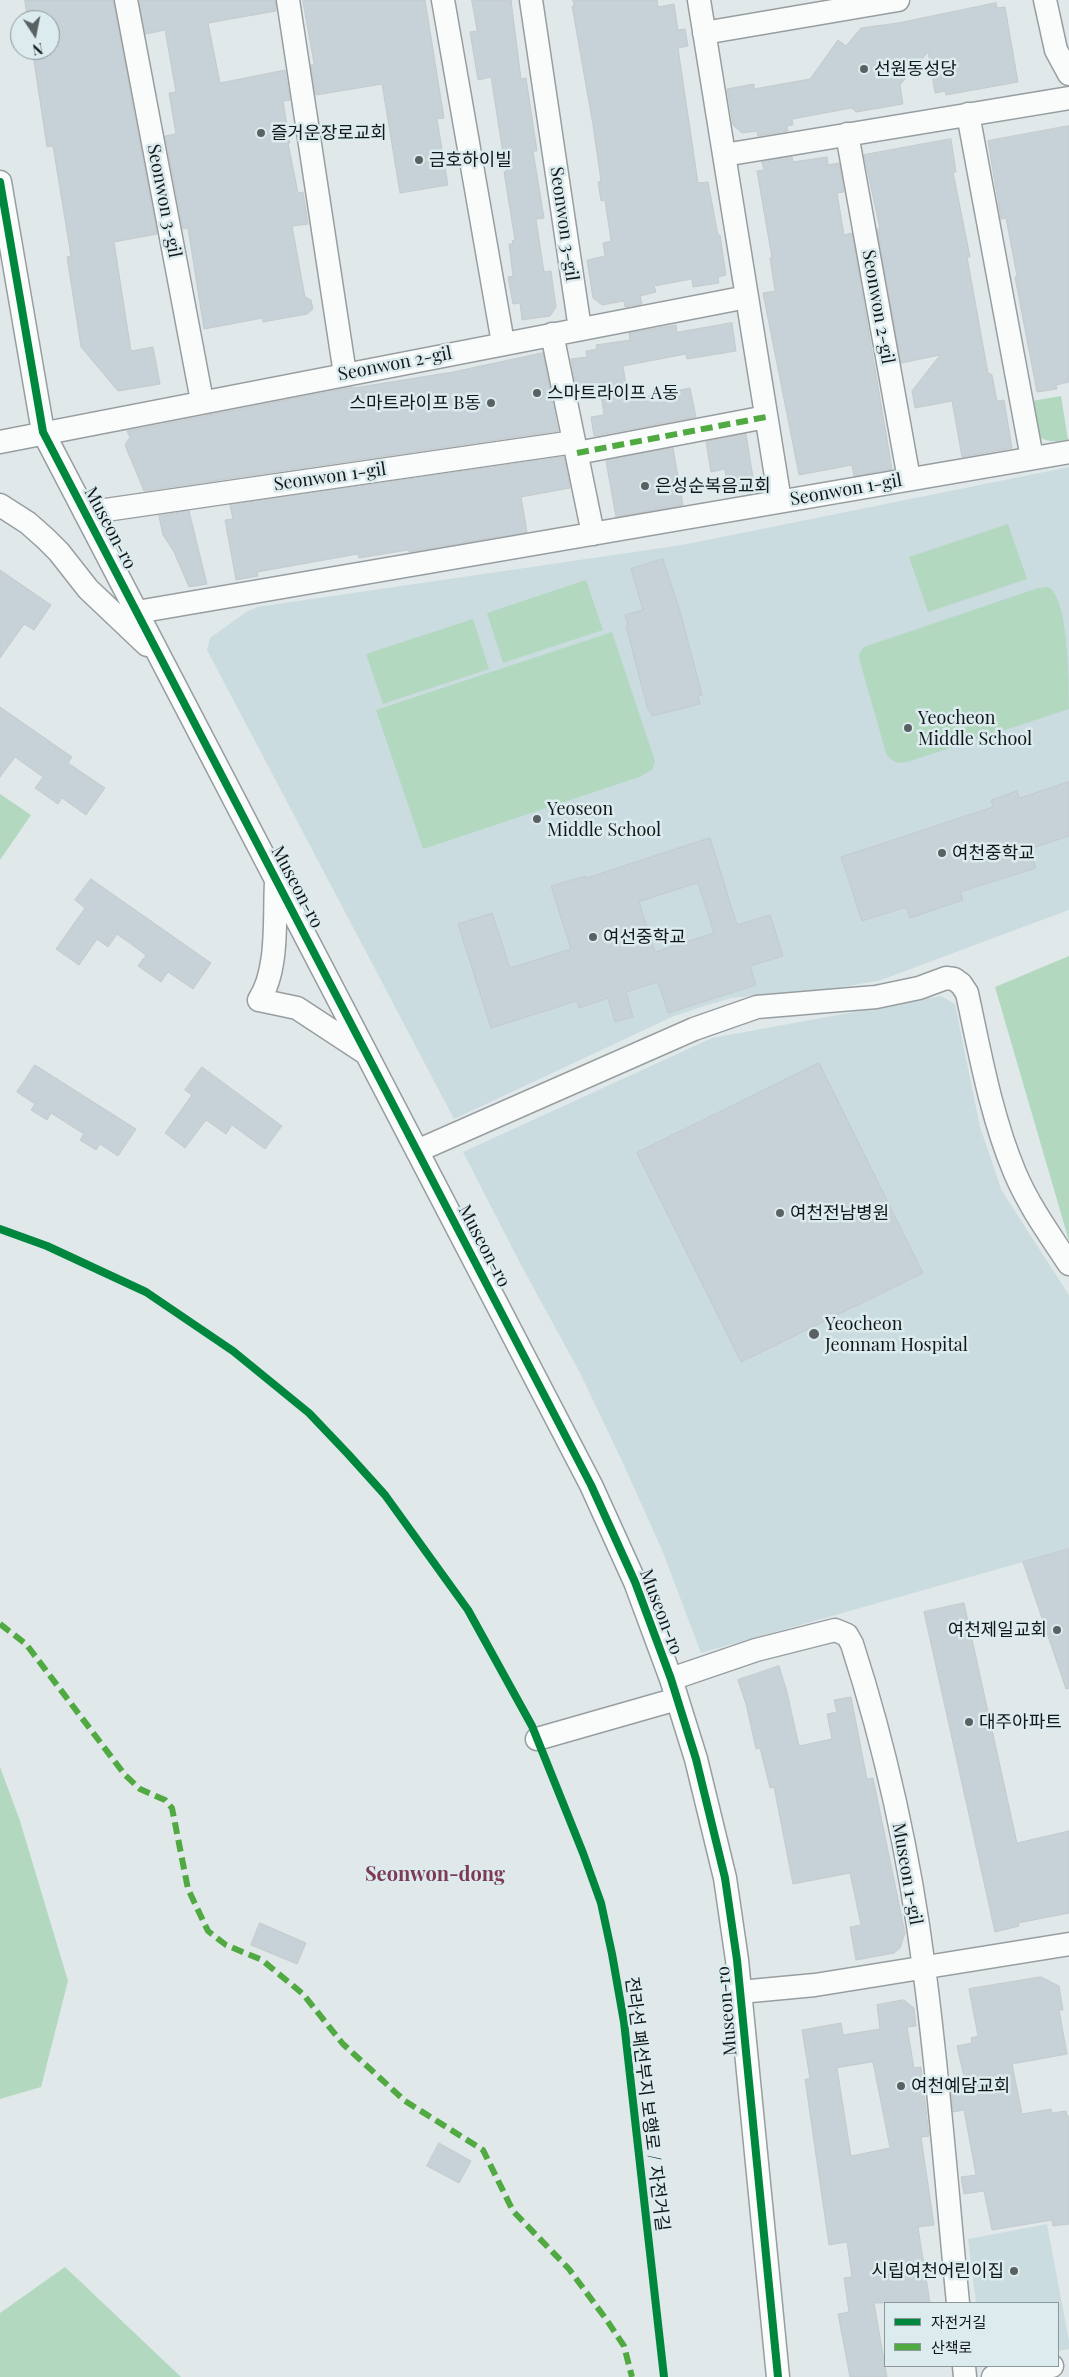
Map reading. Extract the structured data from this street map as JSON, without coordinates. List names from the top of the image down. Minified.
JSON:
{"streets":{"street":["Seonwon 3-gil","Seonwon 2-gil","Seonwon 1-gil","Museon-ro","Museon 1-gil"],"cycle path":["전라선 폐선부지 보행로 / 자전거길"]},"crossings":[["Seonwon 3-gil","Seonwon 2-gil"],["Seonwon 2-gil","Seonwon 1-gil"],["Seonwon 2-gil","Museon-ro"],["Seonwon 1-gil","Museon-ro"],["Museon-ro","Museon 1-gil"]],"districts":["Seonwon-dong"],"places":["선원동성당","즐거운장로교회","금호하이빌","스마트라이프 A동","스마트라이프 B동","은성순복음교회","Yeocheon Middle School","Yeoseon Middle School","여천중학교","여선중학교","여천전남병원","Yeocheon Jeonnam Hospital","여천제일교회","대주아파트","여천예담교회","시립여천어린이집"],"legend":["자전거길","산책로"],"north":"bottom"}
